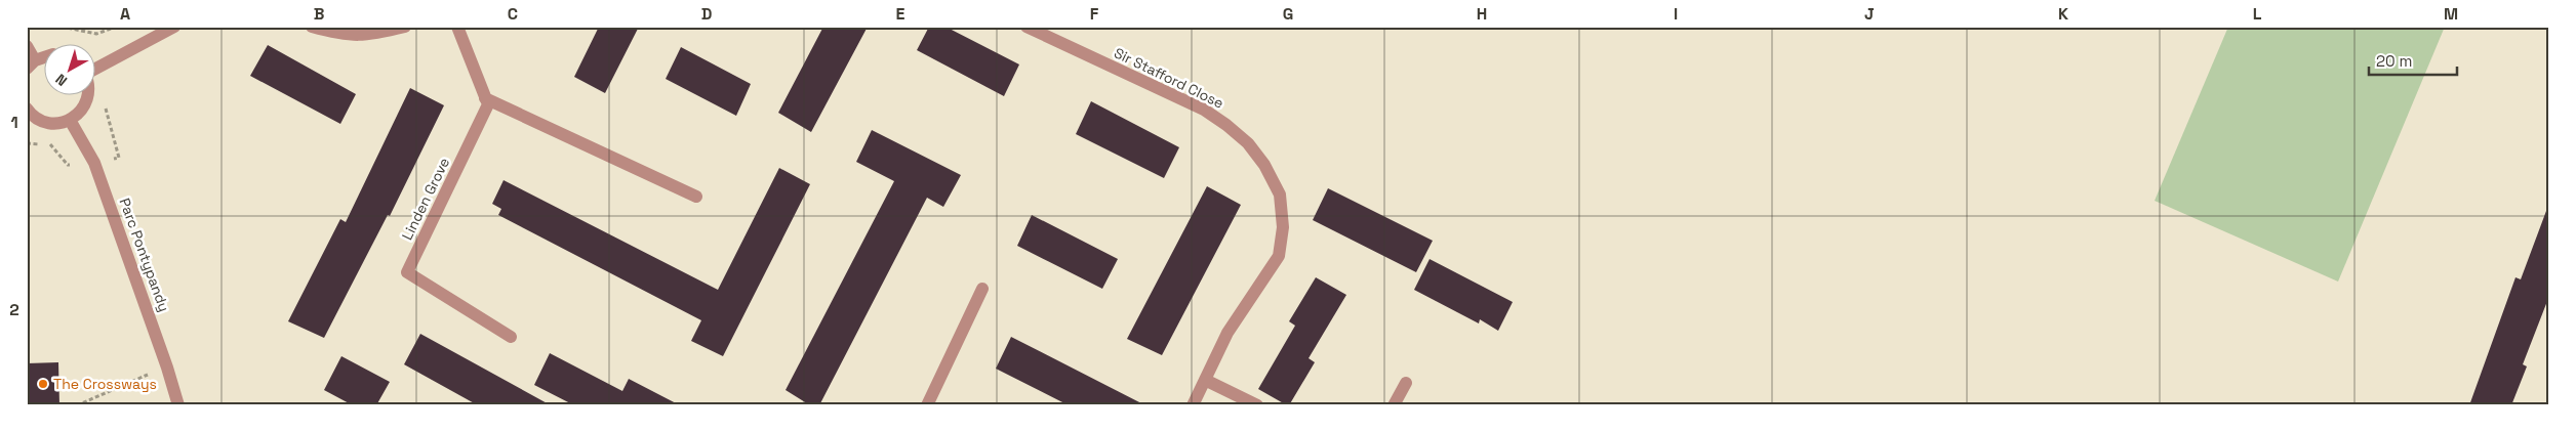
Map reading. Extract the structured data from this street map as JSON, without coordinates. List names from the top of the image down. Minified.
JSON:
{"streets":{"street":["Sir Stafford Close","Linden Grove","Parc Pontypandy"]},"places":["The Crossways"],"scale_bar":"20 m","north":"bottom left","grid":{"columns":["A","B","C","D","E","F","G","H","I","J","K","L","M"],"rows":["1","2"]}}
